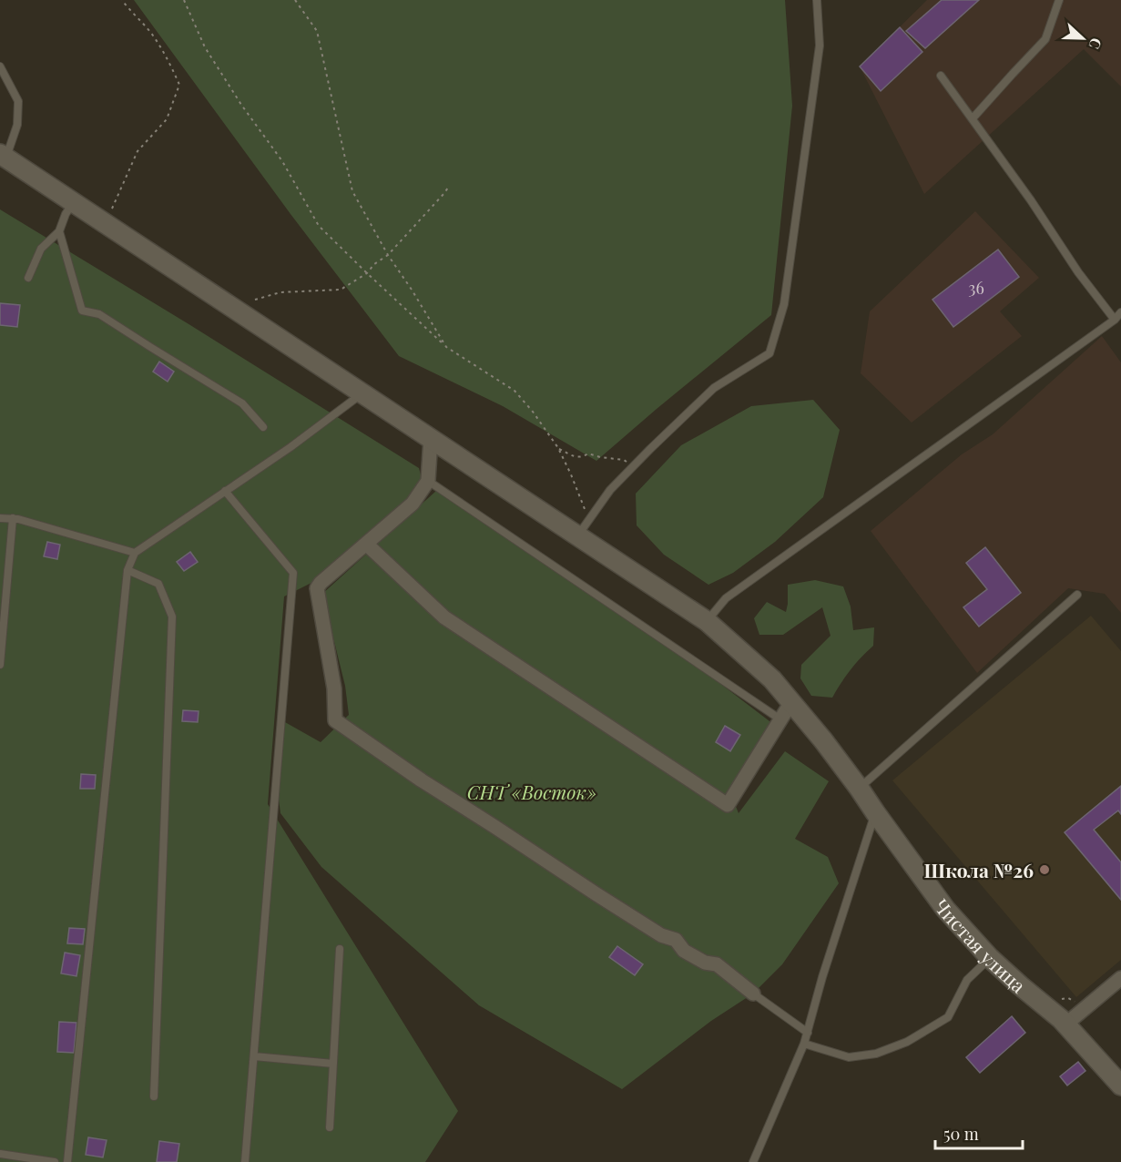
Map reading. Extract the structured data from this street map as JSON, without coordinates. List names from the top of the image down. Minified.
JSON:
{"streets":{"main road":["Чистая улица"]},"parks":["СНТ «Восток»"],"places":["Школа №26"],"house_numbers":["36"],"scale_bar":"50 m","north":"right"}
